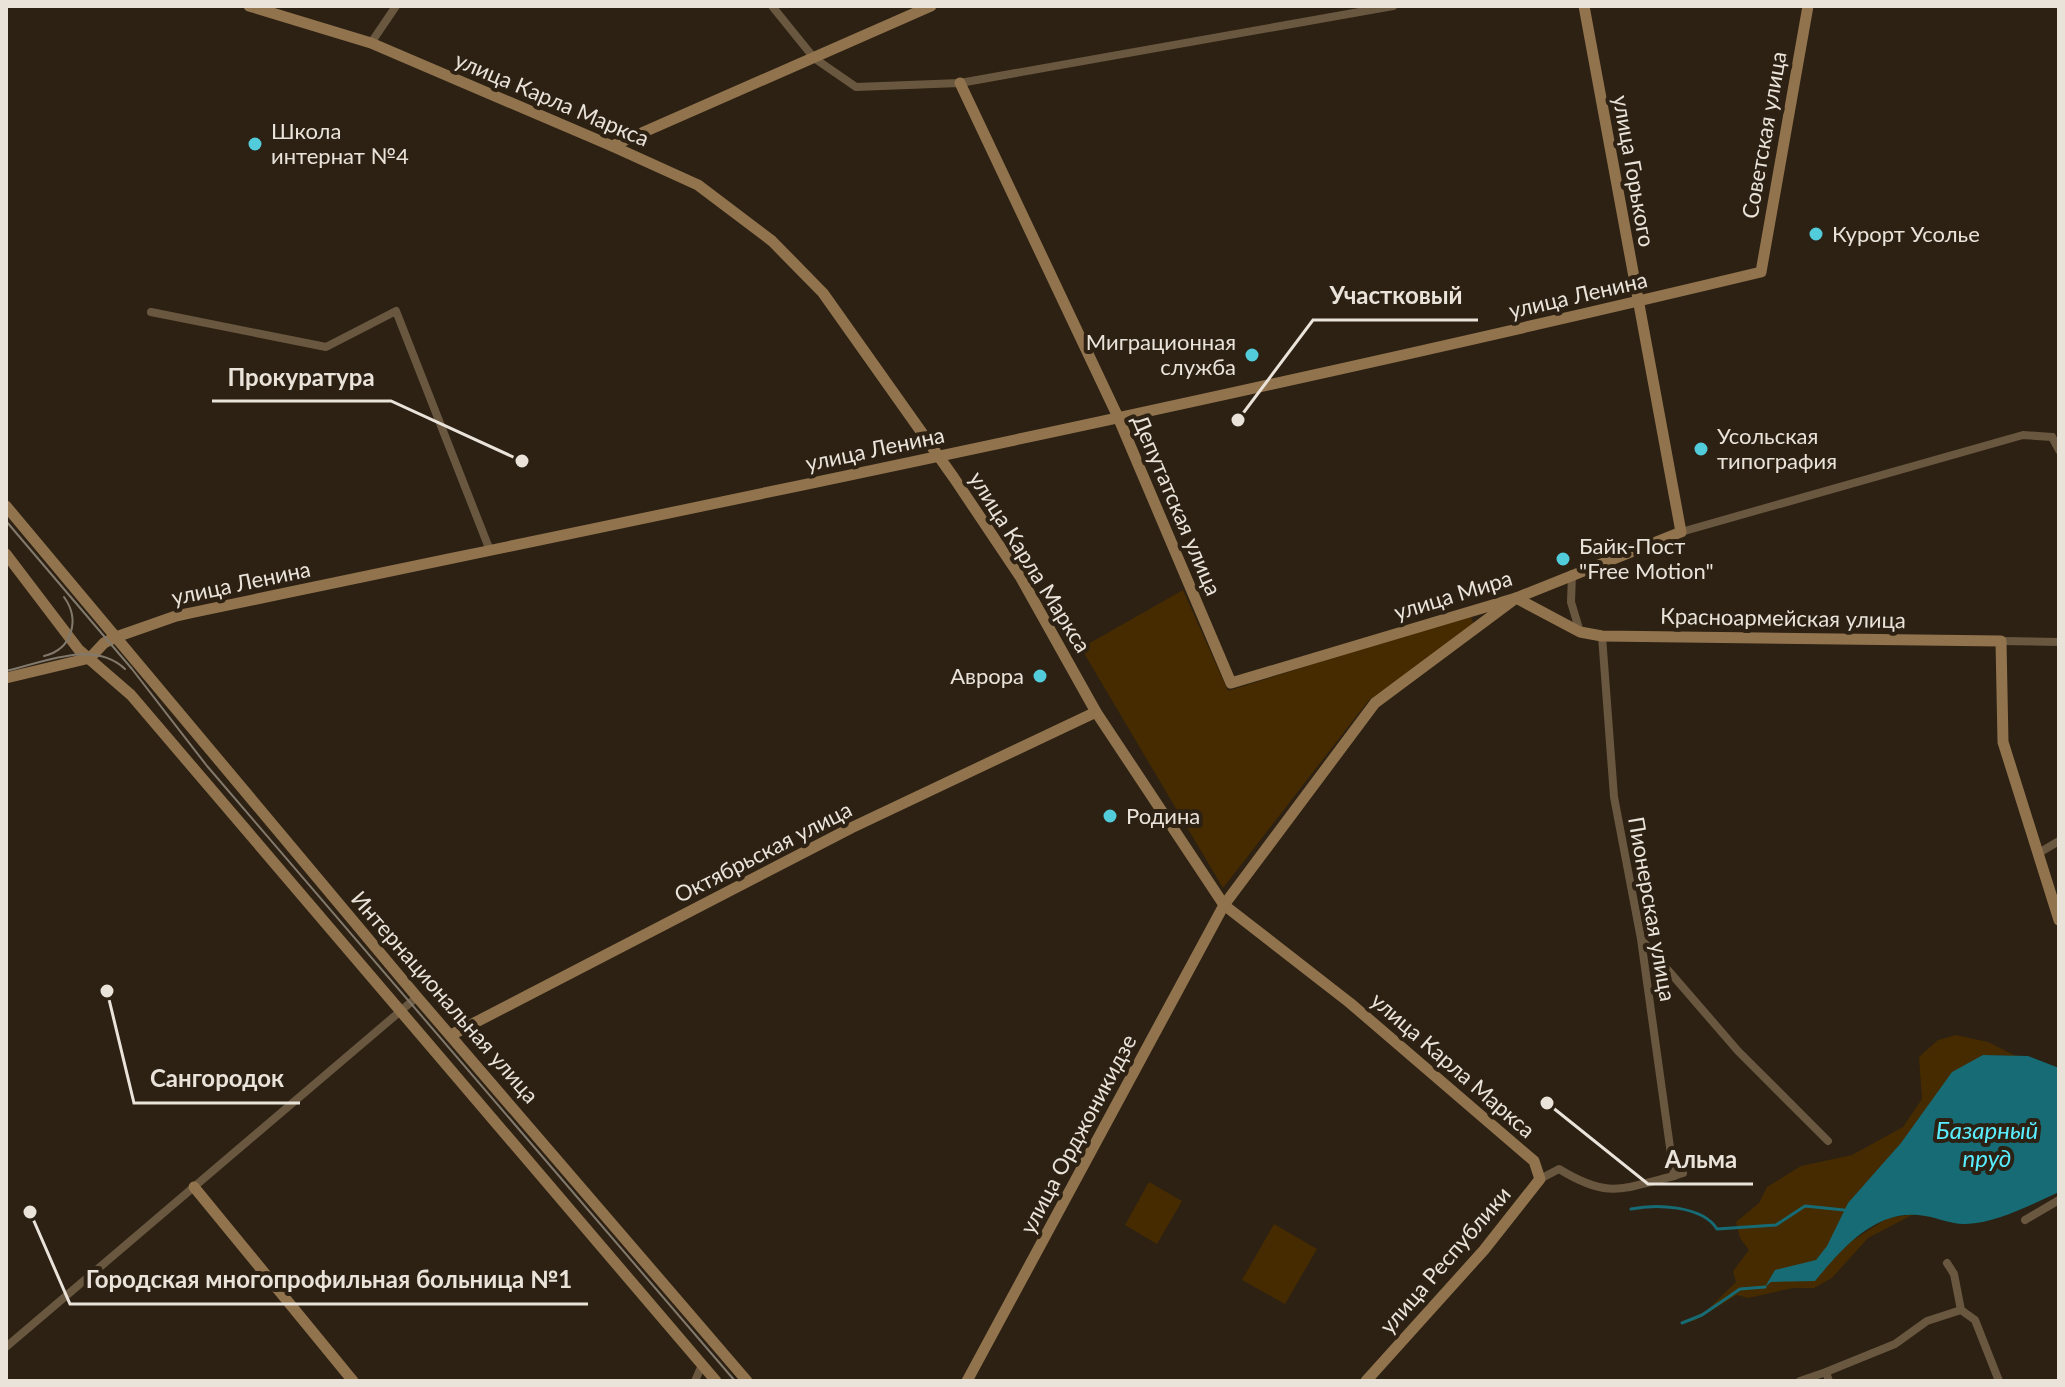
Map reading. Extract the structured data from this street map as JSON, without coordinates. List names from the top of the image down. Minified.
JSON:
{"streets":{"street":["улица Карла Маркса","Советская улица","улица Горького","улица Ленина","Депутатская улица","улица Мира","Красноармейская улица","Октябрьская улица","Пионерская улица","Интернациональная улица","улица Орджоникидзе","улица Республики"]},"crossings":[["улица Карла Маркса","улица Ленина"],["улица Карла Маркса","Октябрьская улица"],["улица Карла Маркса","улица Орджоникидзе"],["улица Карла Маркса","улица Республики"],["Советская улица","улица Ленина"],["улица Горького","улица Ленина"],["улица Горького","улица Мира"],["улица Ленина","Депутатская улица"],["улица Ленина","Интернациональная улица"],["Депутатская улица","улица Мира"],["улица Мира","Красноармейская улица"],["улица Мира","улица Орджоникидзе"],["Красноармейская улица","Пионерская улица"],["Красноармейская улица","улица Орджоникидзе"],["Октябрьская улица","Интернациональная улица"],["Пионерская улица","улица Республики"]],"water":["Базарный пруд"],"places":["Школа интернат №4","Курорт Усолье","Миграционная служба","Участковый","Усольская типография","Прокуратура","Байк-Пост \"Free Motion\"","Аврора","Родина","Сангородок","Альма","Городская многопрофильная больница №1"]}
